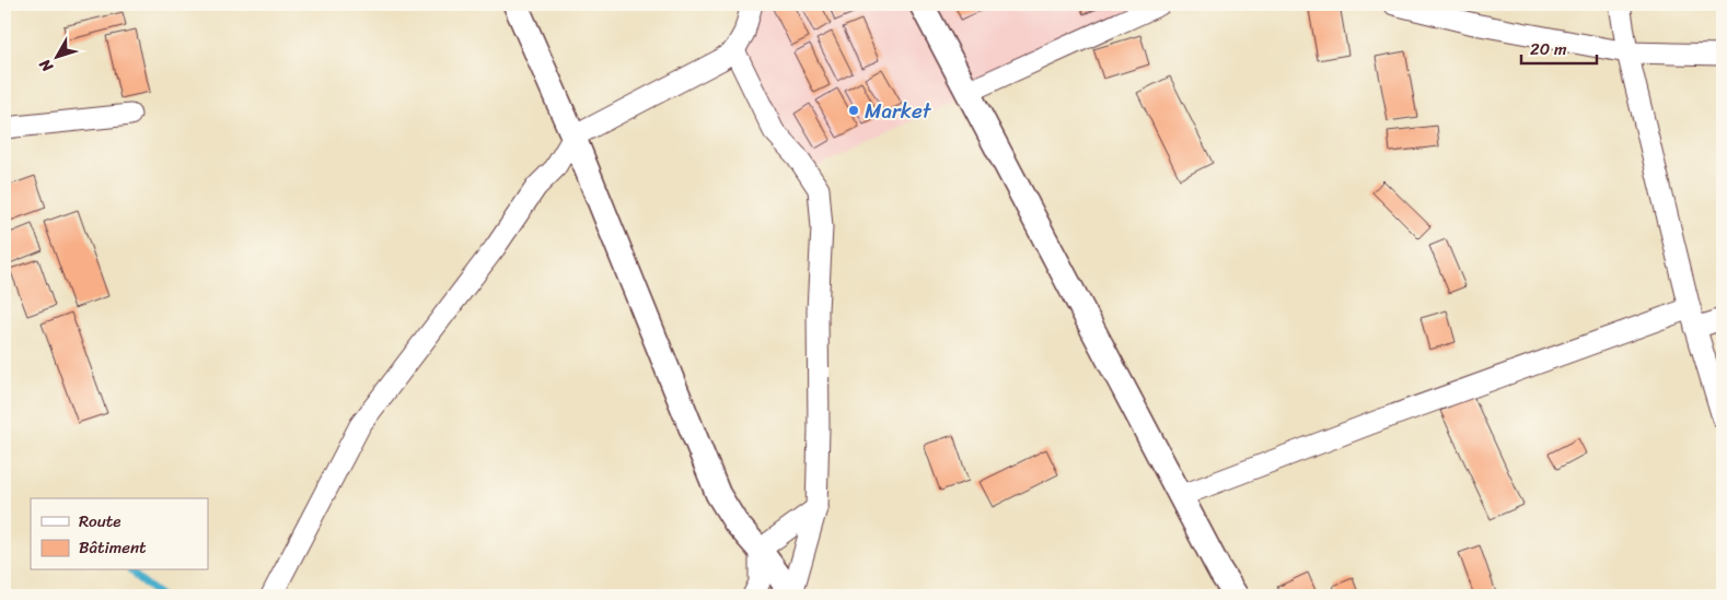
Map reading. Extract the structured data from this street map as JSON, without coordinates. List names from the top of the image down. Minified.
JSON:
{"places":["Market"],"legend":["Route","Bâtiment"],"scale_bar":"20 m","north":"bottom left"}
